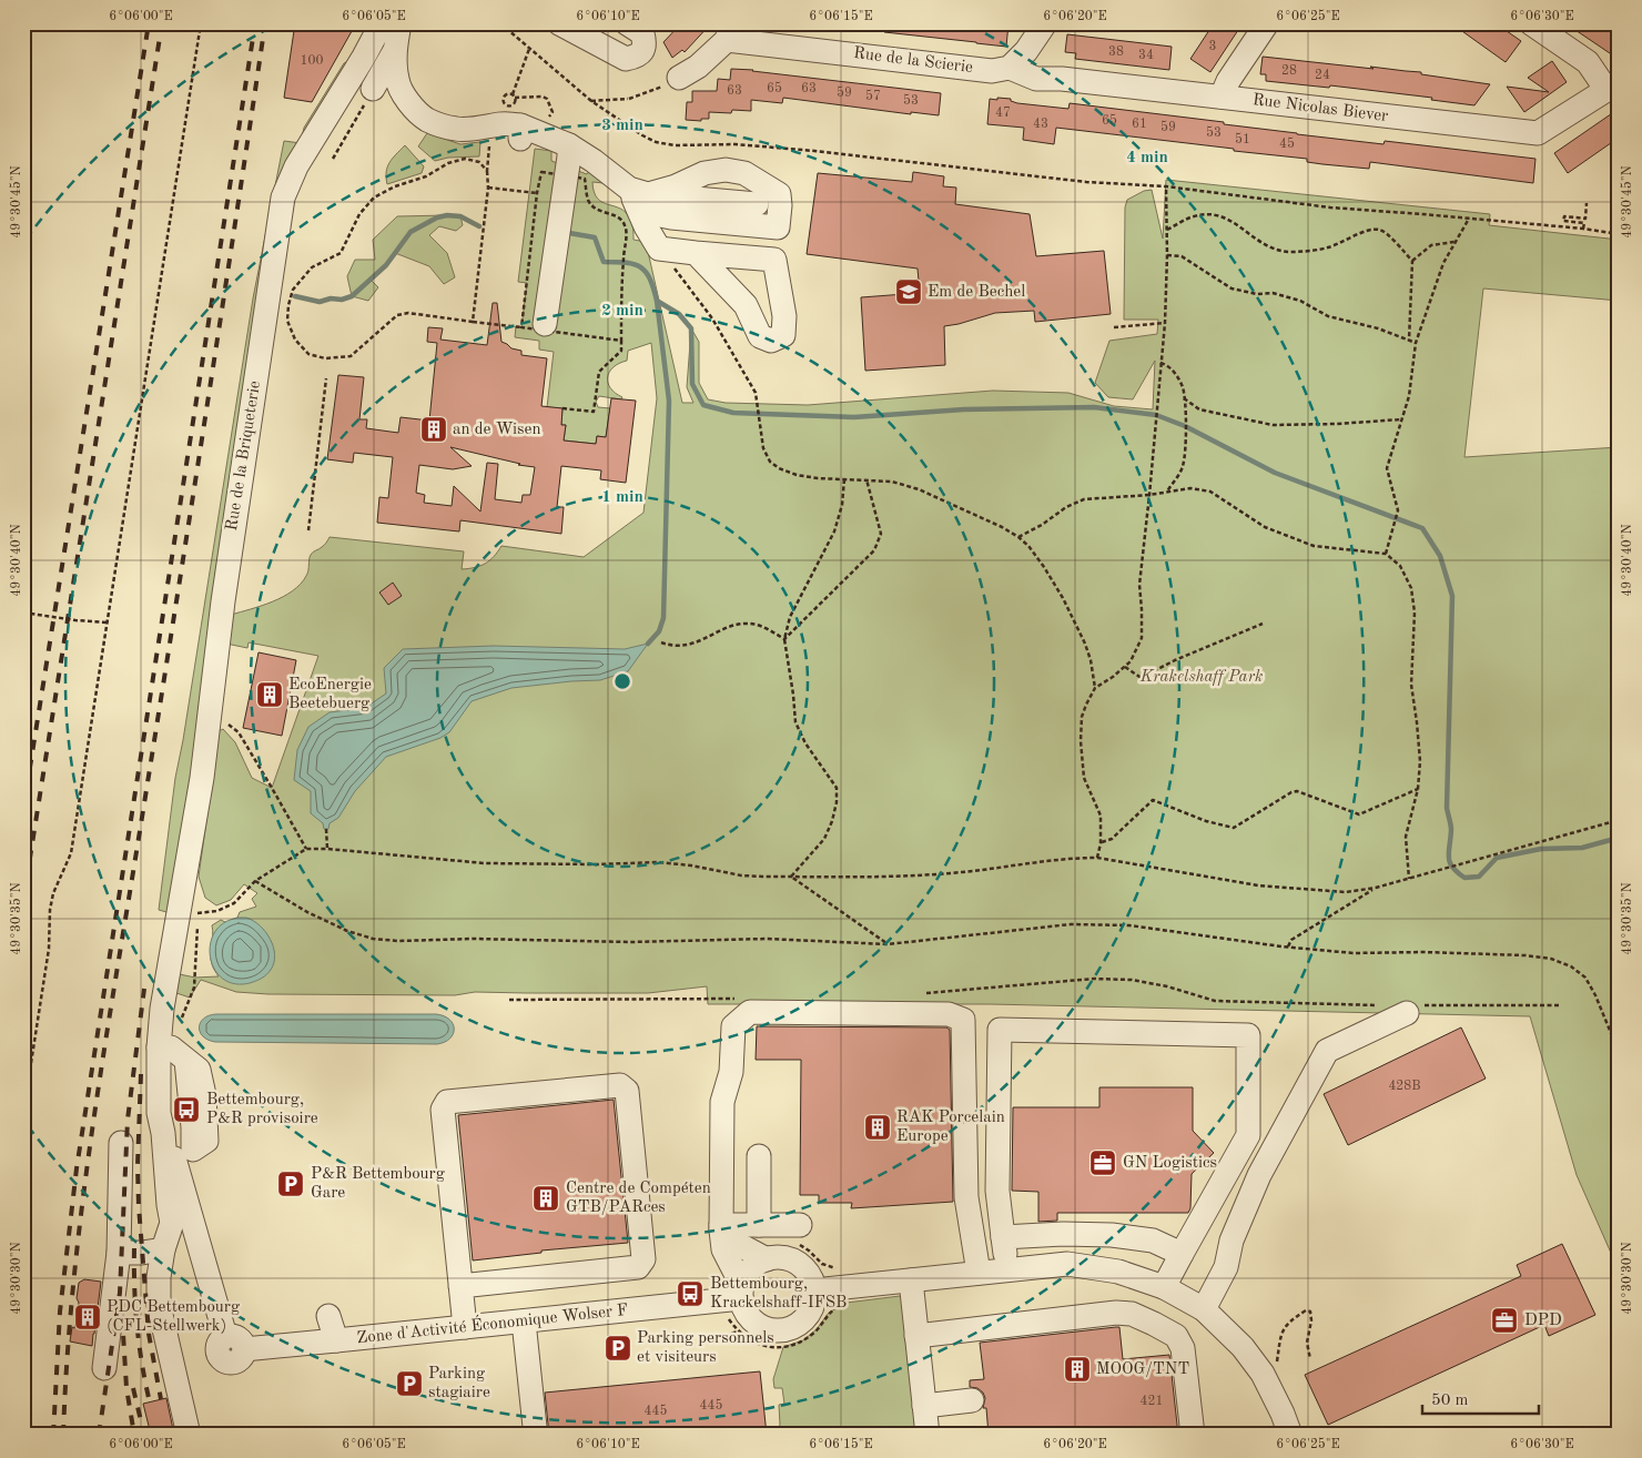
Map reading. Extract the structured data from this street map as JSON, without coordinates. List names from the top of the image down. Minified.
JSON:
{"streets":{"street":["Rue de la Scierie","Rue Nicolas Biever","Rue de la Briqueterie","Zone d'Activité Économique Wolser F"]},"crossings":[["Rue de la Scierie","Rue Nicolas Biever"],["Rue de la Briqueterie","Zone d'Activité Économique Wolser F"]],"parks":["Krakelshaff Park"],"places":{"school or university":["Em de Bechel"],"building":["an de Wisen","EcoEnergie Beetebuerg","RAK Porcelain Europe","Centre de Compéten GTB/PARces","PDC Bettembourg (CFL-Stellwerk)","MOOG/TNT"],"bus stop":["Bettembourg, P&R provisoire","Bettembourg, Krackelshaff-IFSB"],"office":["GN Logistics","DPD"],"parking":["P&R Bettembourg Gare","Parking personnels et visiteurs","Parking stagiaire"]},"house_numbers":["3","38","34","100","28","24","65","63","63","59","57","53","47","65","43","61","59","53","51","45","428B","421","445","445"],"scale_bar":"50 m","coordinates":["6°06'00\"E","6°06'05\"E","6°06'10\"E","6°06'15\"E","6°06'20\"E","6°06'25\"E","6°06'30\"E","49°30'45\"N","49°30'40\"N","49°30'35\"N","49°30'30\"N"],"rings":["3 min","4 min","2 min","1 min"]}
